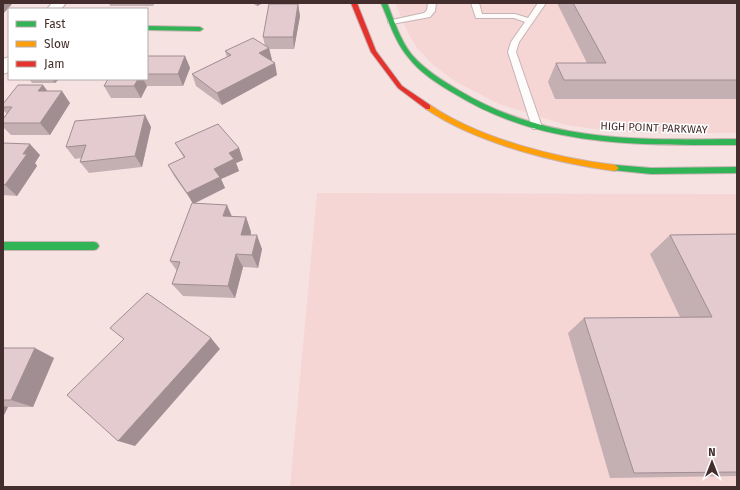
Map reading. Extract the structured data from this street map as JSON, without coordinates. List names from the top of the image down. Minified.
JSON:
{"streets":{"street":["HIGH POINT PARKWAY"]},"legend":["Fast","Slow","Jam"],"north":"top"}
